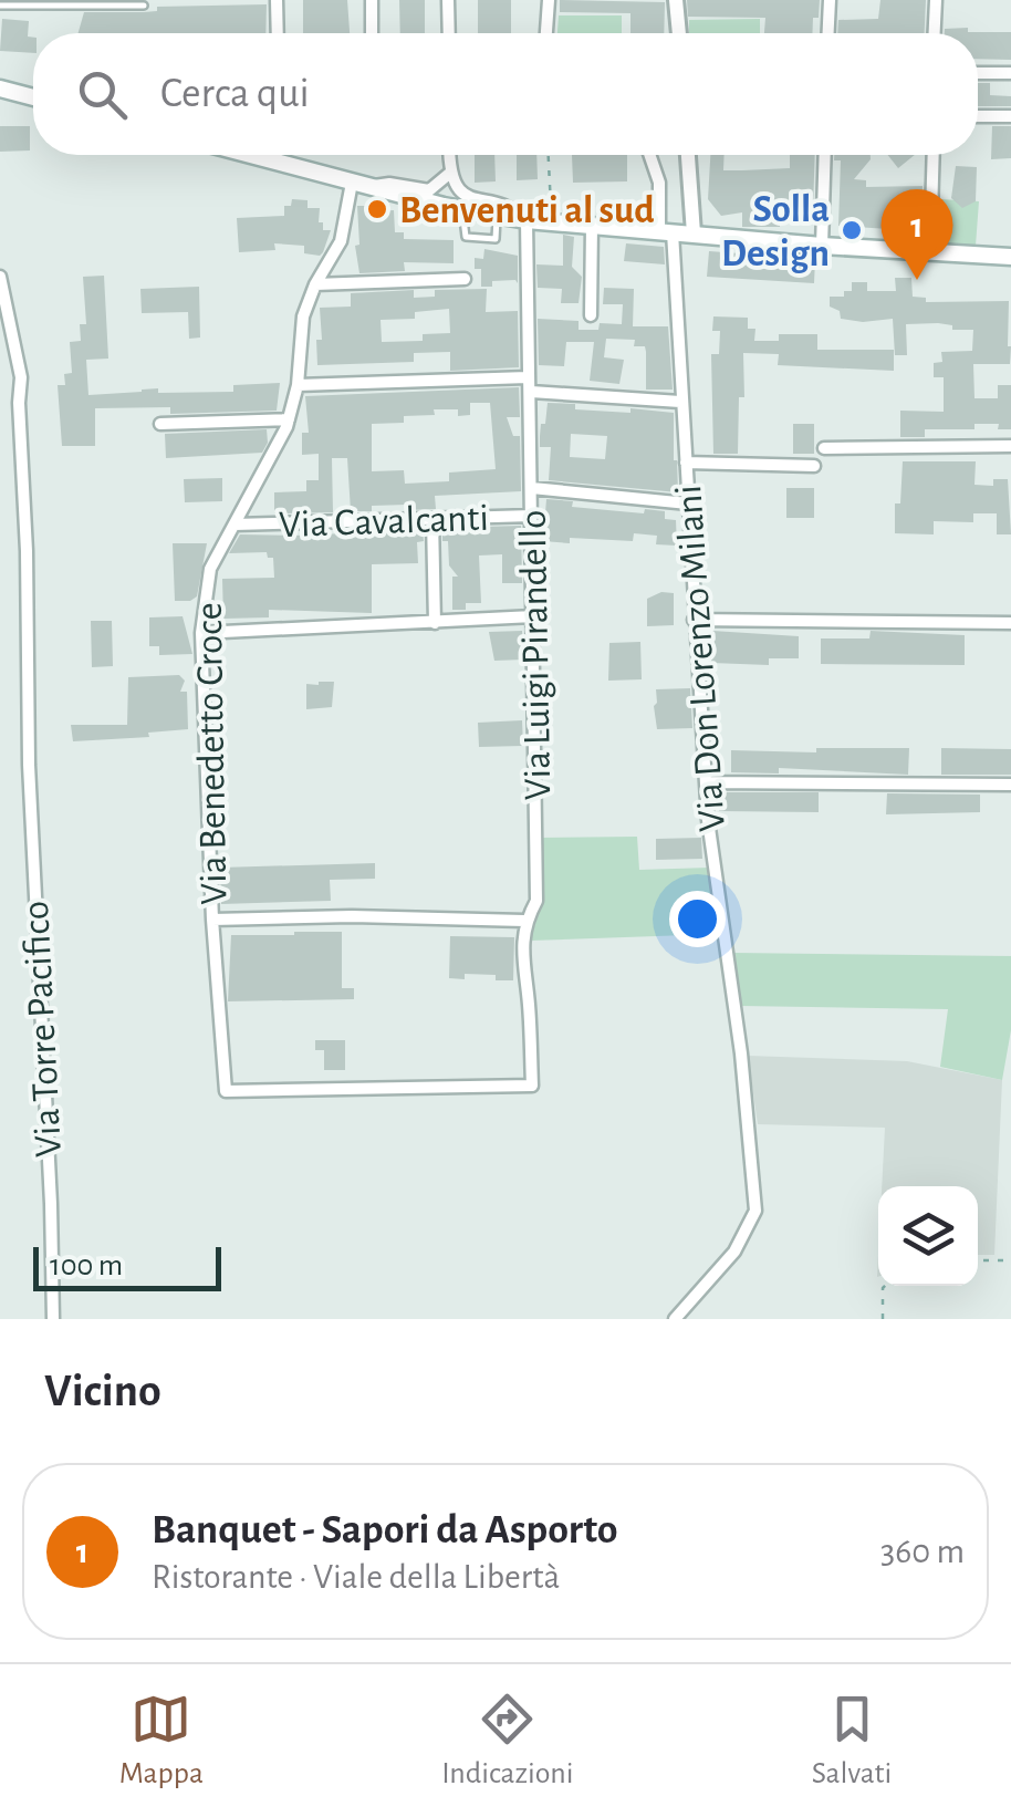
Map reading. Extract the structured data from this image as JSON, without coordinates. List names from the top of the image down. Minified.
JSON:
{"streets":{"street":["Via Cavalcanti","Via Luigi Pirandello","Via Don Lorenzo Milani","Via Benedetto Croce","Via Torre Pacifico"]},"crossings":[["Via Cavalcanti","Via Luigi Pirandello"],["Via Cavalcanti","Via Benedetto Croce"],["Via Luigi Pirandello","Via Benedetto Croce"]],"places":["Benvenuti al sud","Solla Design"],"scale_bar":"100 m","page":{"search":"Cerca qui","pins":"1","scale":"100 m","heading":"Vicino","list":[{"mark":"1","name":"Banquet - Sapori da Asporto","note":"Ristorante · Viale della Libertà","value":"360 m"}],"nav":["Mappa","Indicazioni","Salvati"]}}
